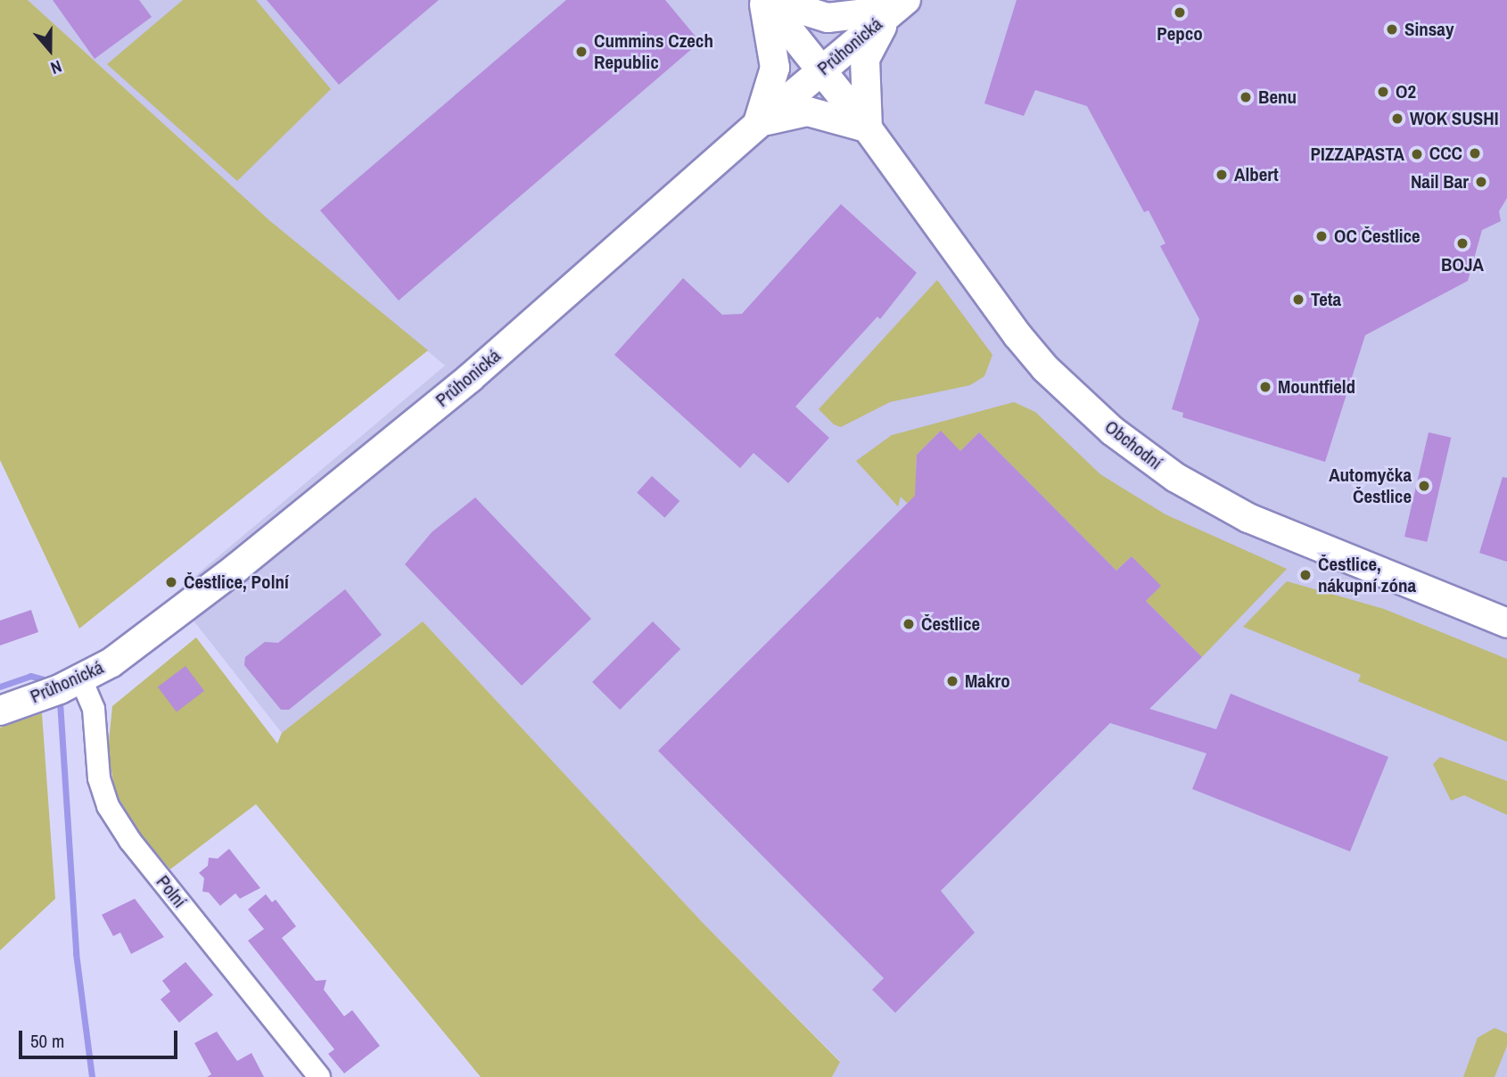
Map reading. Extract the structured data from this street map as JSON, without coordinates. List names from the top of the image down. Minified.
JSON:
{"streets":{"street":["Průhonická","Obchodní","Polní"]},"crossings":[["Průhonická","Obchodní"],["Průhonická","Polní"]],"places":["Pepco","Sinsay","Cummins Czech Republic","O2","Benu","WOK SUSHI","CCC","PIZZAPASTA","Albert","Nail Bar","OC Čestlice","BOJA","Teta","Mountfield","Automyčka Čestlice","Čestlice, nákupní zóna","Čestlice, Polní","Čestlice","Makro"],"scale_bar":"50 m","north":"bottom"}
